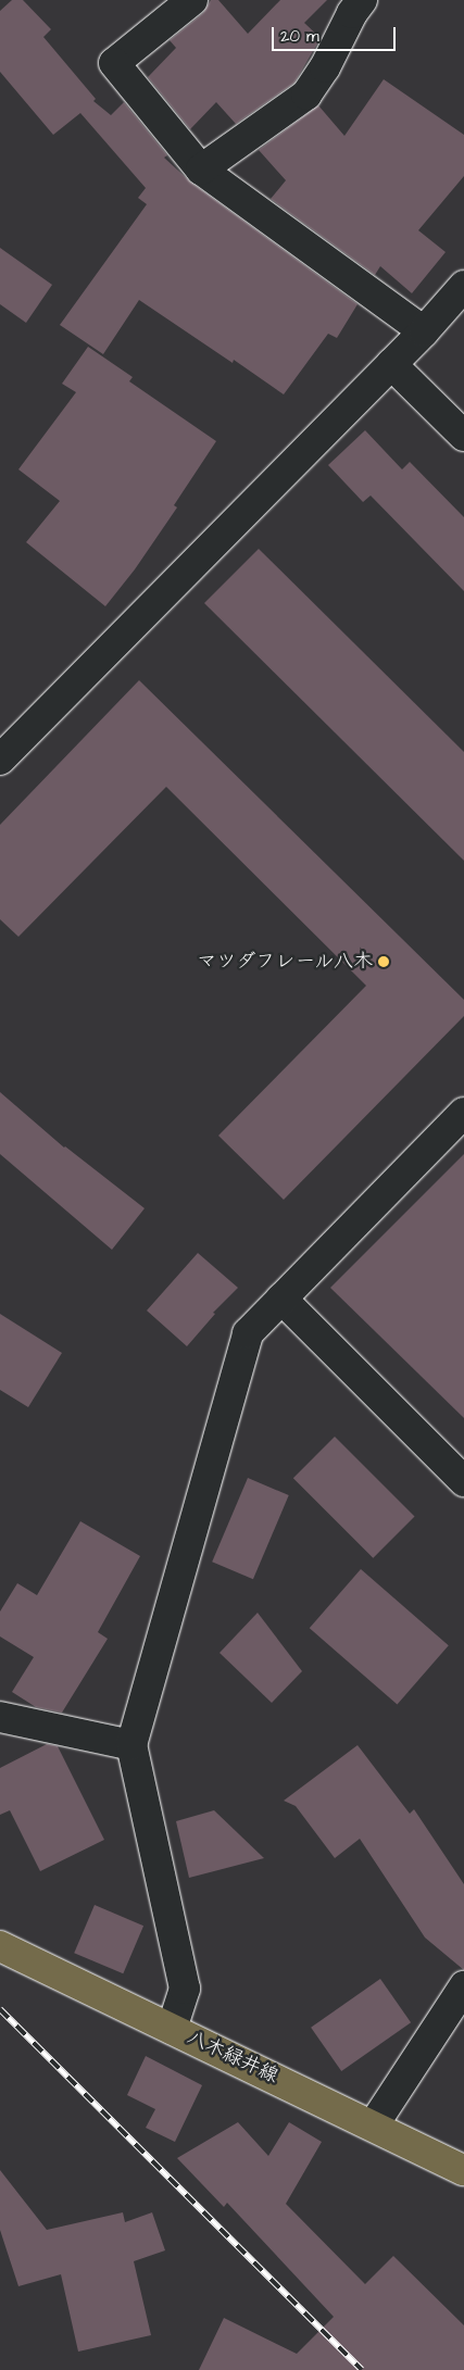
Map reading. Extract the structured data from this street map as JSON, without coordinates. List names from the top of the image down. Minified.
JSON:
{"streets":{"main road":["八木緑井線"]},"places":["マツダフレール八木"],"scale_bar":"20 m"}
